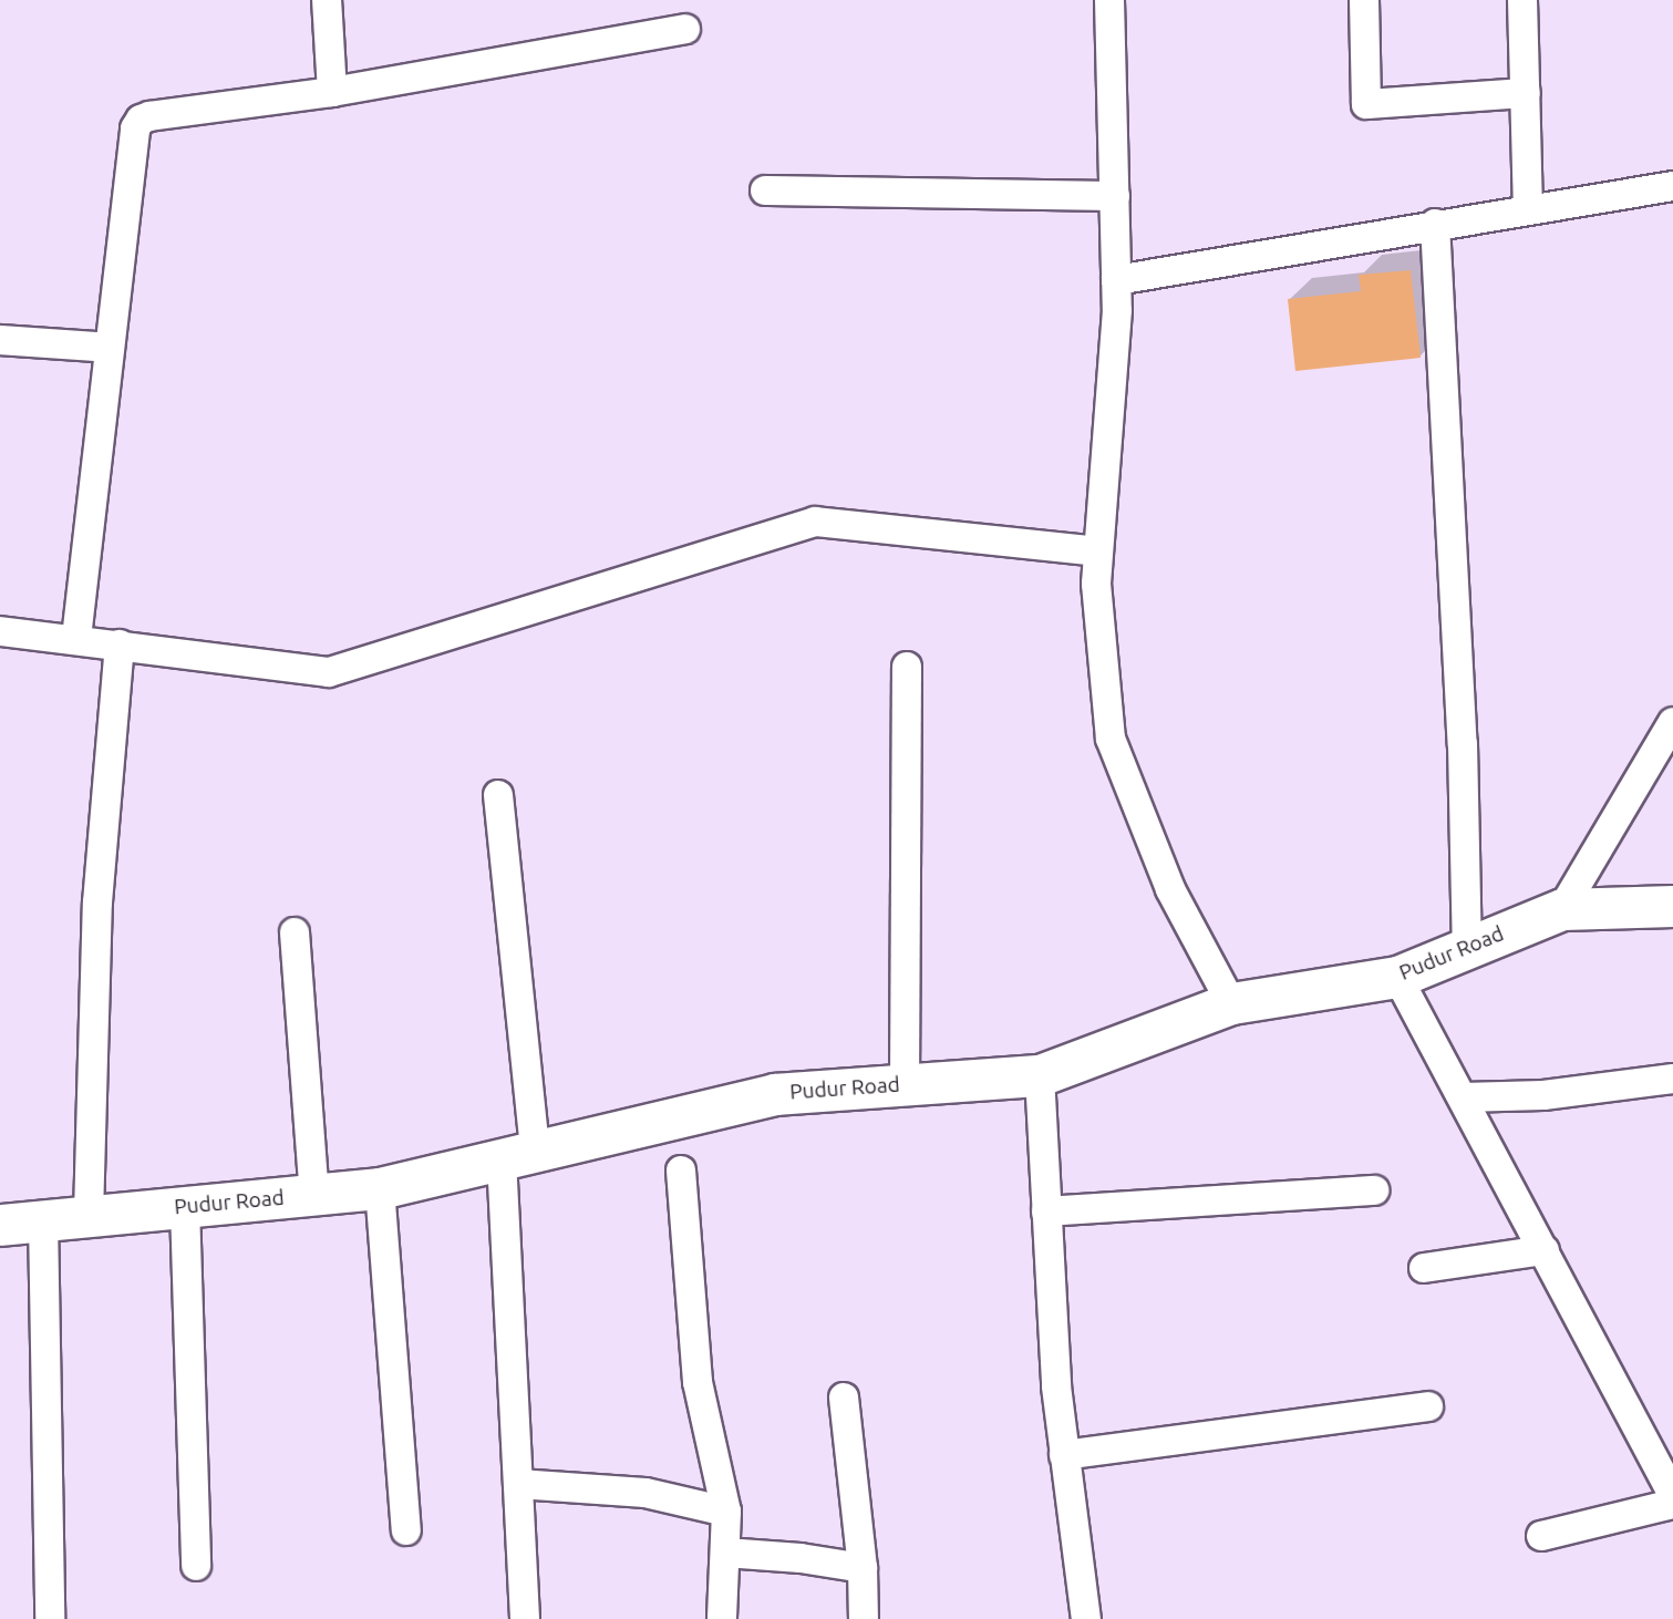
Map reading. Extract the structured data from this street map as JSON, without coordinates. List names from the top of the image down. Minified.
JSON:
{"streets":{"street":["Pudur Road"]}}
